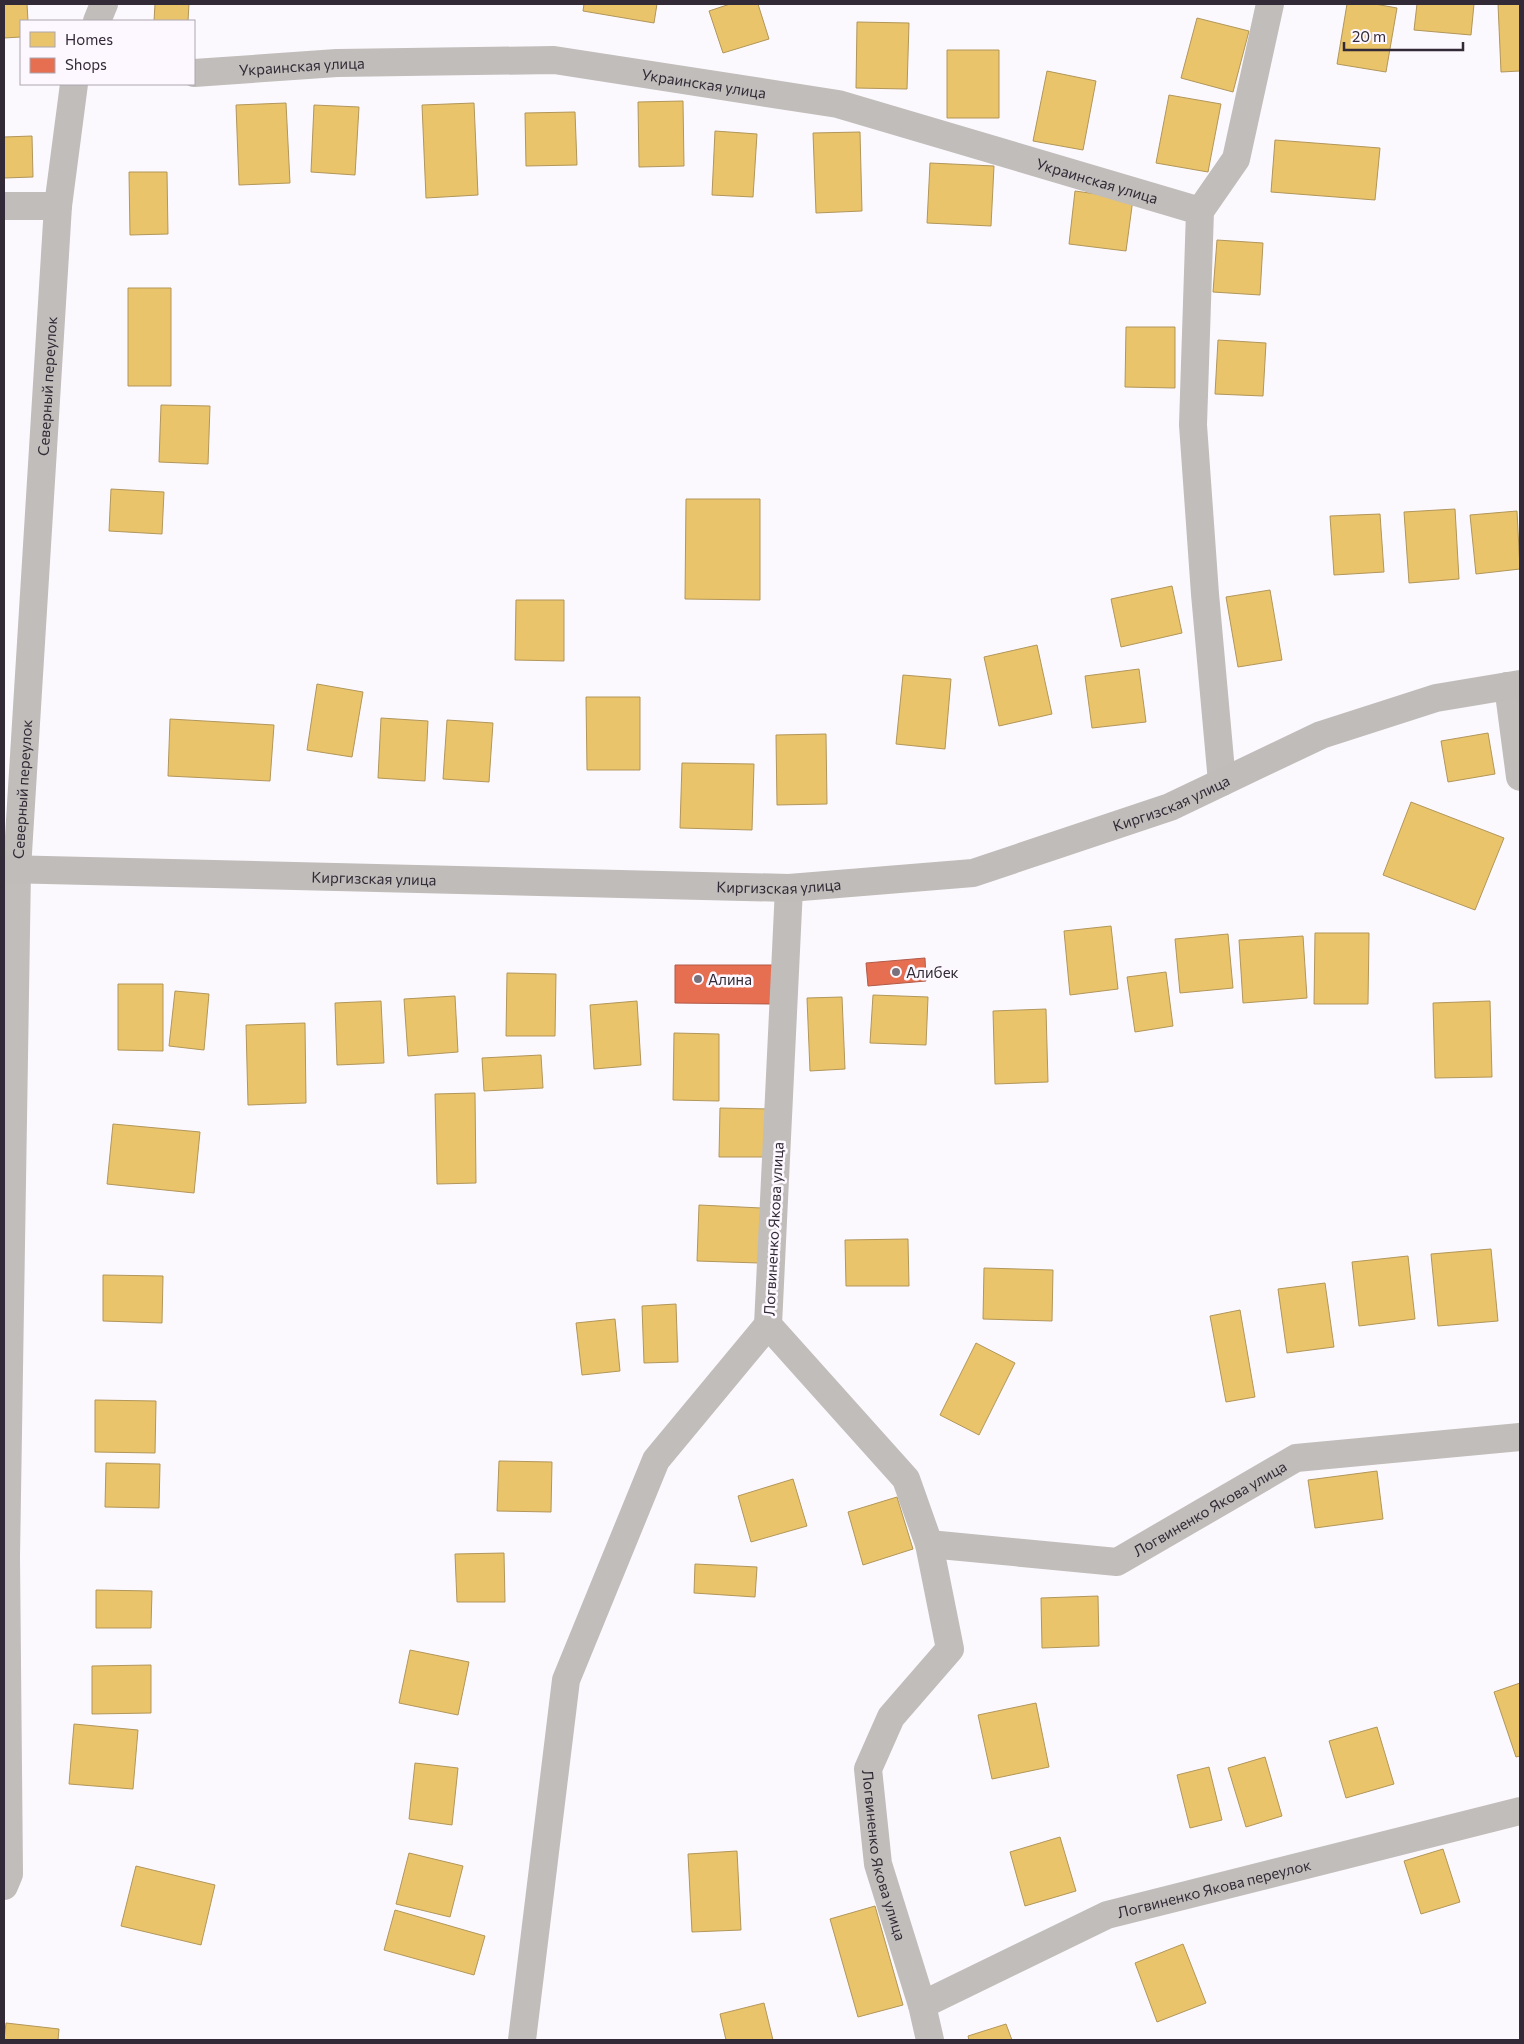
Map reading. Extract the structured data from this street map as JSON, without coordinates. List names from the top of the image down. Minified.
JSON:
{"streets":{"main road":["Киргизская улица"],"street":["Украинская улица","Северный переулок","Логвиненко Якова улица","Логвиненко Якова переулок"]},"crossings":[["Северный переулок","Киргизская улица"],["Киргизская улица","Логвиненко Якова улица"],["Логвиненко Якова улица","Логвиненко Якова переулок"]],"places":["Алибек","Алина"],"legend":["Homes","Shops"],"scale_bar":"20 m"}
